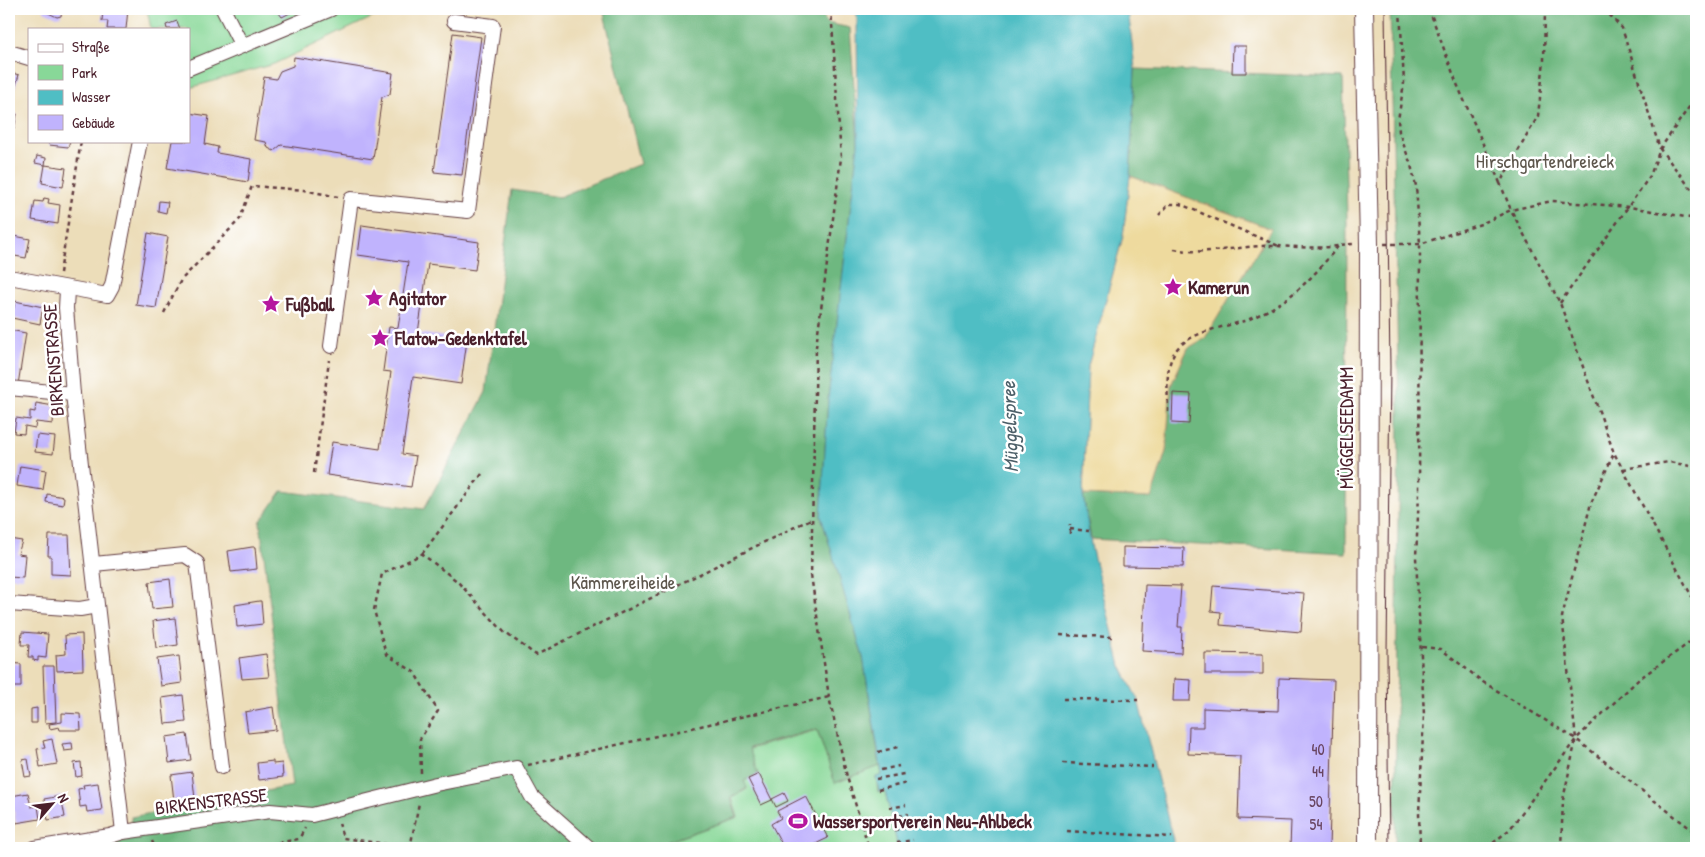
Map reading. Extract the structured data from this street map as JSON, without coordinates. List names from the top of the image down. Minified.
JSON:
{"streets":{"main road":["MÜGGELSEEDAMM"],"street":["BIRKENSTRASSE"]},"water":["Müggelspree"],"parks":["Hirschgartendreieck","Kämmereiheide"],"places":{"place":["Kamerun","Agitator","Fußball","Flatow-Gedenktafel"],"sports":["Wassersportverein Neu-Ahlbeck"]},"house_numbers":["40","44","50","54"],"legend":["Straße","Park","Wasser","Gebäude"],"north":"top right"}
